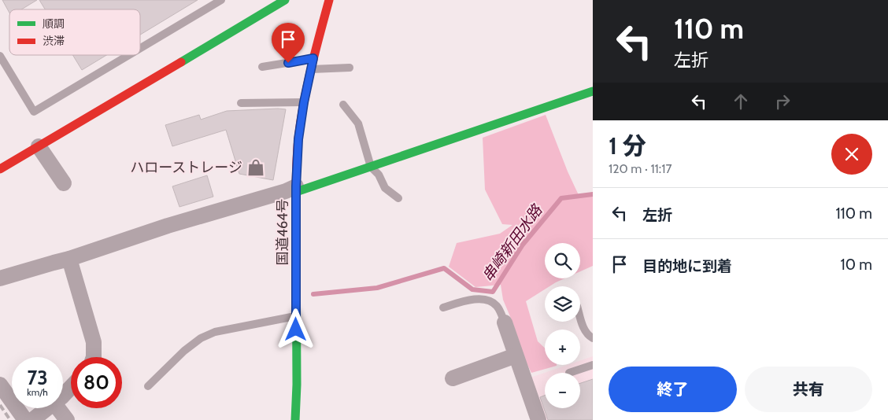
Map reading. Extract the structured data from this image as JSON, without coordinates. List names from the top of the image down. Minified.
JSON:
{"streets":{"main road":["国道464号"]},"water":["串崎新田水路"],"places":{"shop":["ハローストレージ"]},"legend":["順調","渋滞"],"page":{"turn":["110 m","左折"],"heading":["1 分","120 m · 11:17"],"list":[{"name":"左折","value":"110 m"},{"name":"目的地に到着","value":"10 m"}],"map_buttons":["+","−"],"speed":"73 km/h","limit":"80","buttons":["終了","共有"]}}
